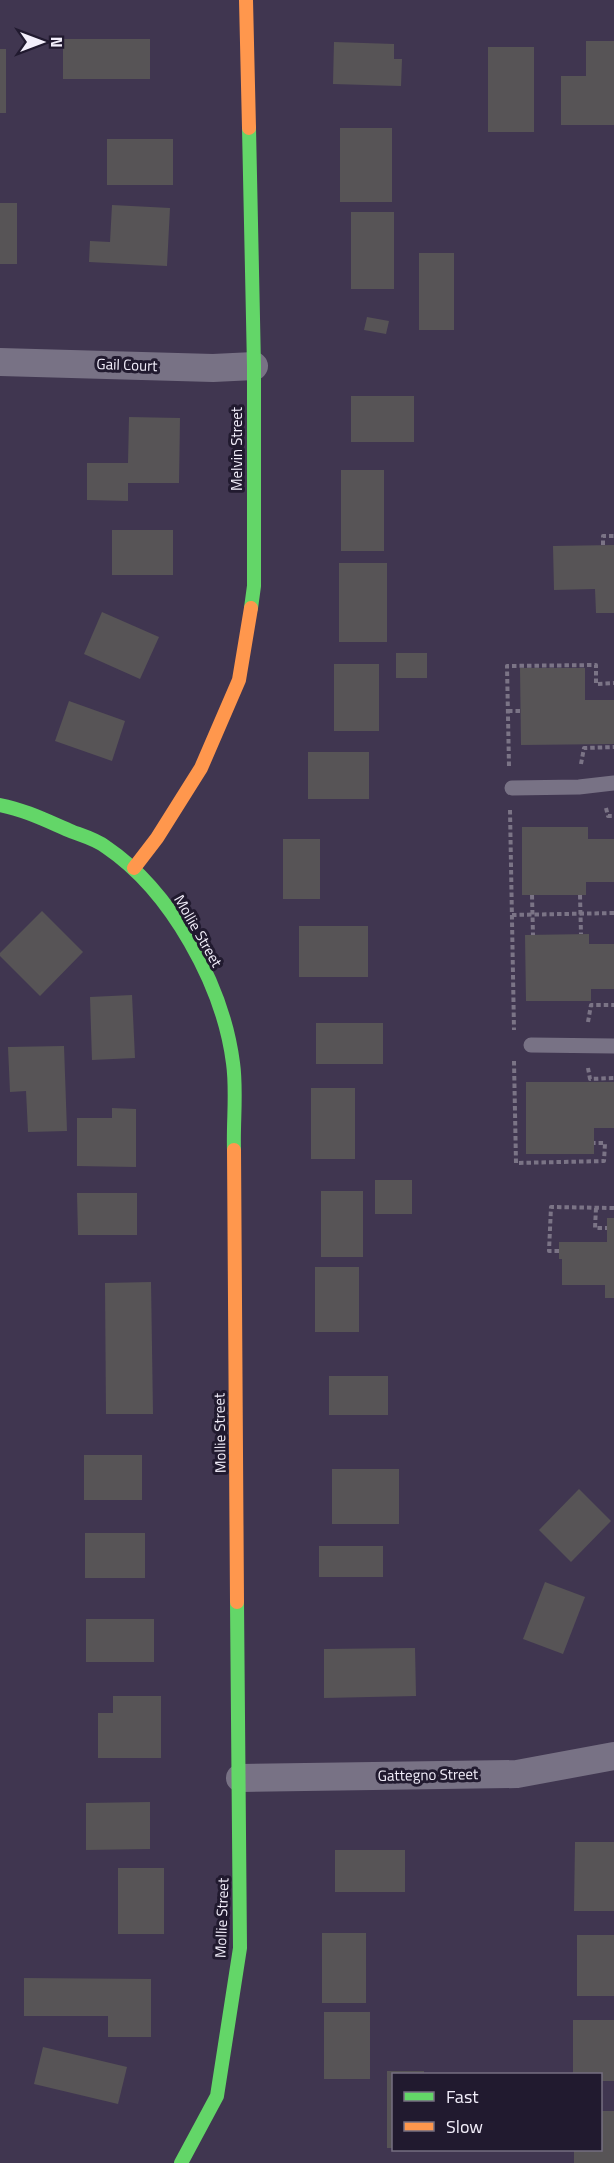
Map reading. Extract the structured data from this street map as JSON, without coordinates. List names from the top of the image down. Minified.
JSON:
{"streets":{"street":["Gail Court","Melvin Street","Mollie Street","Gattegno Street"]},"crossings":[["Gail Court","Melvin Street"],["Melvin Street","Mollie Street"],["Mollie Street","Gattegno Street"]],"legend":["Fast","Slow"],"north":"right"}
